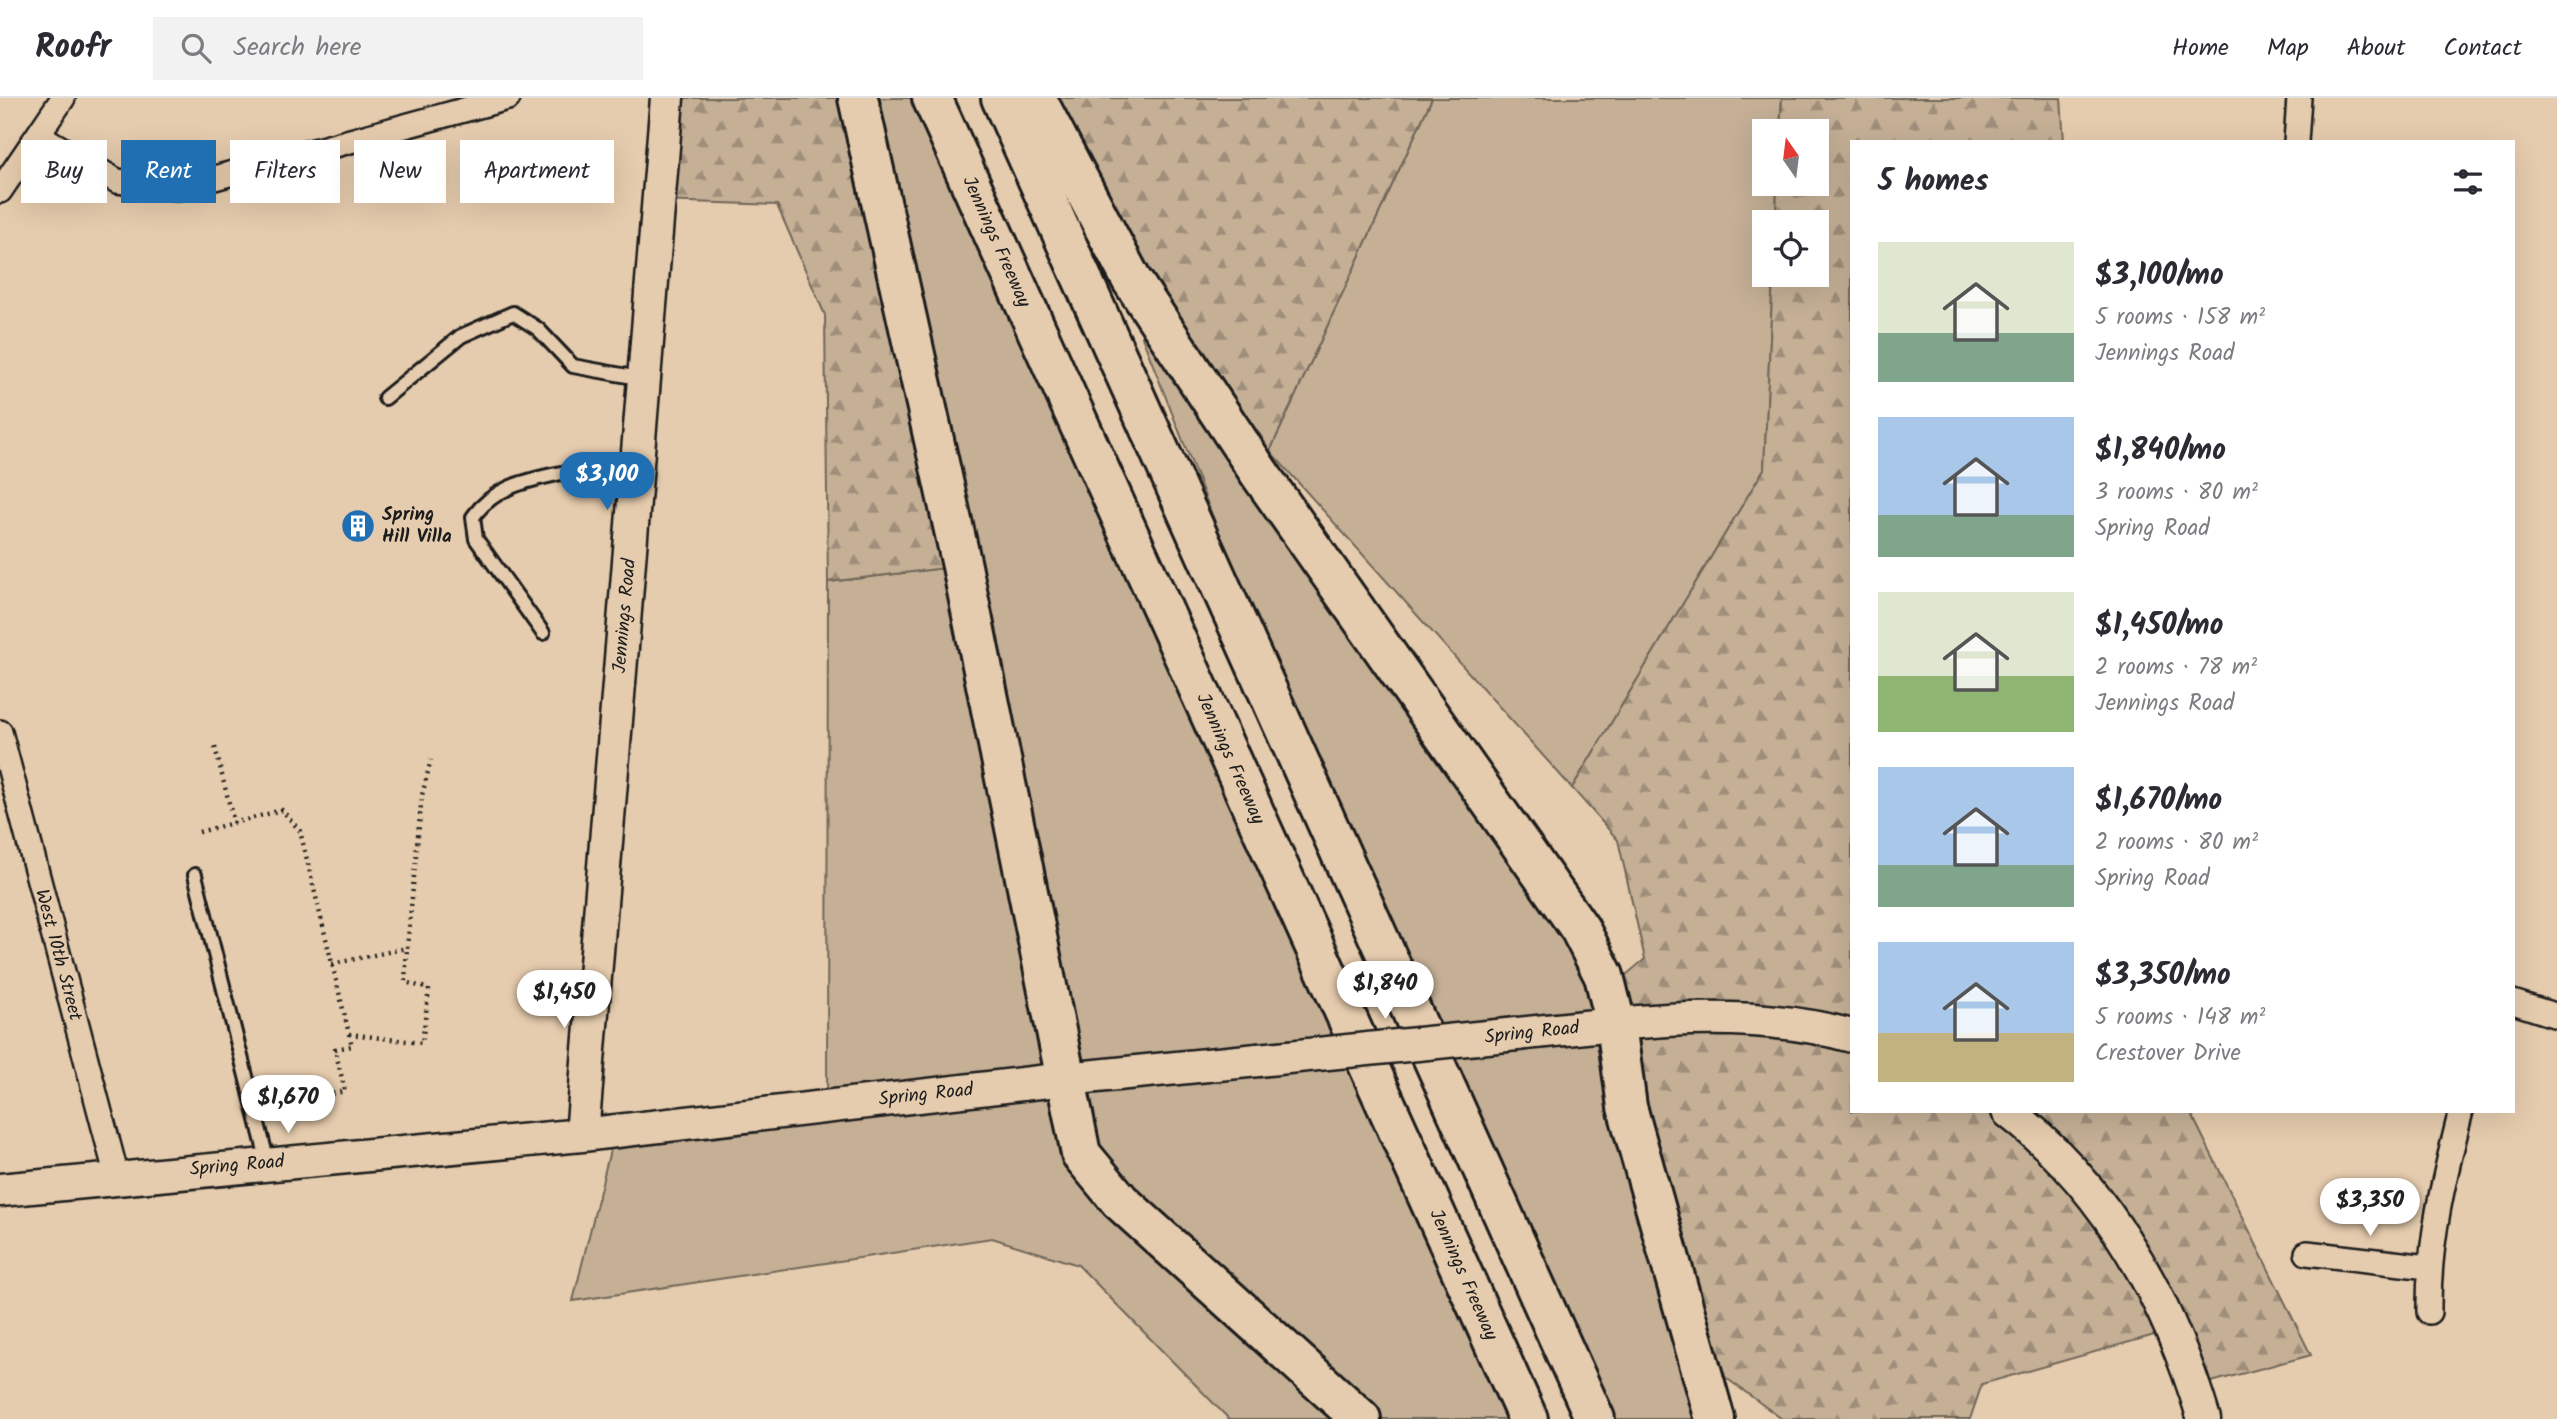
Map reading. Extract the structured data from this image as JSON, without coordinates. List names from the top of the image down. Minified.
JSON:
{"streets":{"highway":["Jennings Freeway"],"street":["Jennings Road","West 10th Street","Spring Road"]},"crossings":[["Jennings Road","Spring Road"],["West 10th Street","Spring Road"]],"places":{"building":["Spring Hill Villa"]},"north":"top","page":{"header":"Roofr","search":"Search here","nav":["Home","Map","About","Contact"],"chip":["Buy","Rent","Filters","New","Apartment"],"heading":"5 homes","list":[{"name":"$3,100/mo","note":"5 rooms · 158 m² · Jennings Road"},{"name":"$1,840/mo","note":"3 rooms · 80 m² · Spring Road"},{"name":"$1,450/mo","note":"2 rooms · 78 m² · Jennings Road"},{"name":"$1,670/mo","note":"2 rooms · 80 m² · Spring Road"},{"name":"$3,350/mo","note":"5 rooms · 148 m² · Crestover Drive"}],"price":["$3,100","$1,840","$1,450","$1,670","$3,350"]}}
